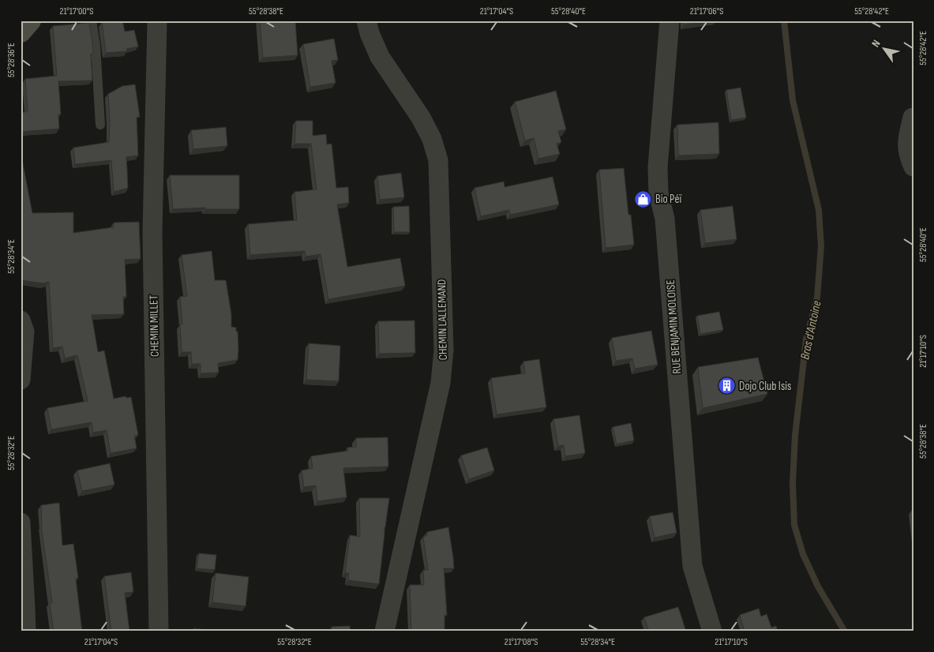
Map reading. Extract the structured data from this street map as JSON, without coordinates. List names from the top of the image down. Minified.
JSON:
{"streets":{"street":["CHEMIN LALLEMAND","CHEMIN MILLET","RUE BENJAMIN MOLOISE"]},"water":["Bras d'Antoine"],"places":{"shop":["Bio Péï"],"building":["Dojo Club Isis"]},"north":"top left","coordinates":["21°17'00\"S","55°28'38\"E","21°17'04\"S","55°28'40\"E","21°17'06\"S","55°28'42\"E","55°28'36\"E","55°28'34\"E","21°17'10\"S","55°28'32\"E","21°17'08\"S"]}
